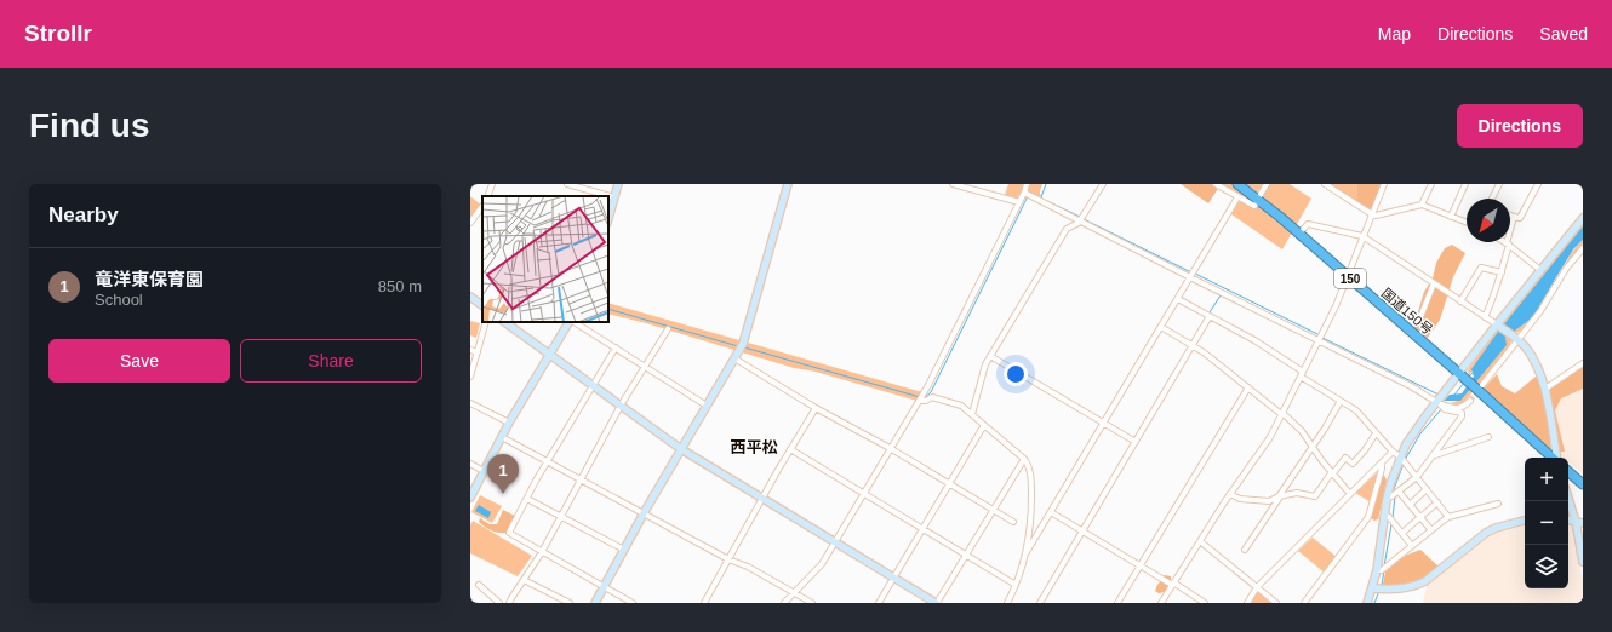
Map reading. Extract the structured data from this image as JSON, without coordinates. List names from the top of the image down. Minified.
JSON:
{"streets":{"highway":["150","国道150号"]},"districts":["西平松"],"north":"bottom left","page":{"header":"Strollr","nav":["Map","Directions","Saved"],"buttons":["Directions",["Save","Share"]],"title":"Find us","heading":"Nearby","list":[{"mark":"1","name":"竜洋東保育園","note":"School","value":"850 m"}],"pins":"1","map_buttons":["+","−"]}}
